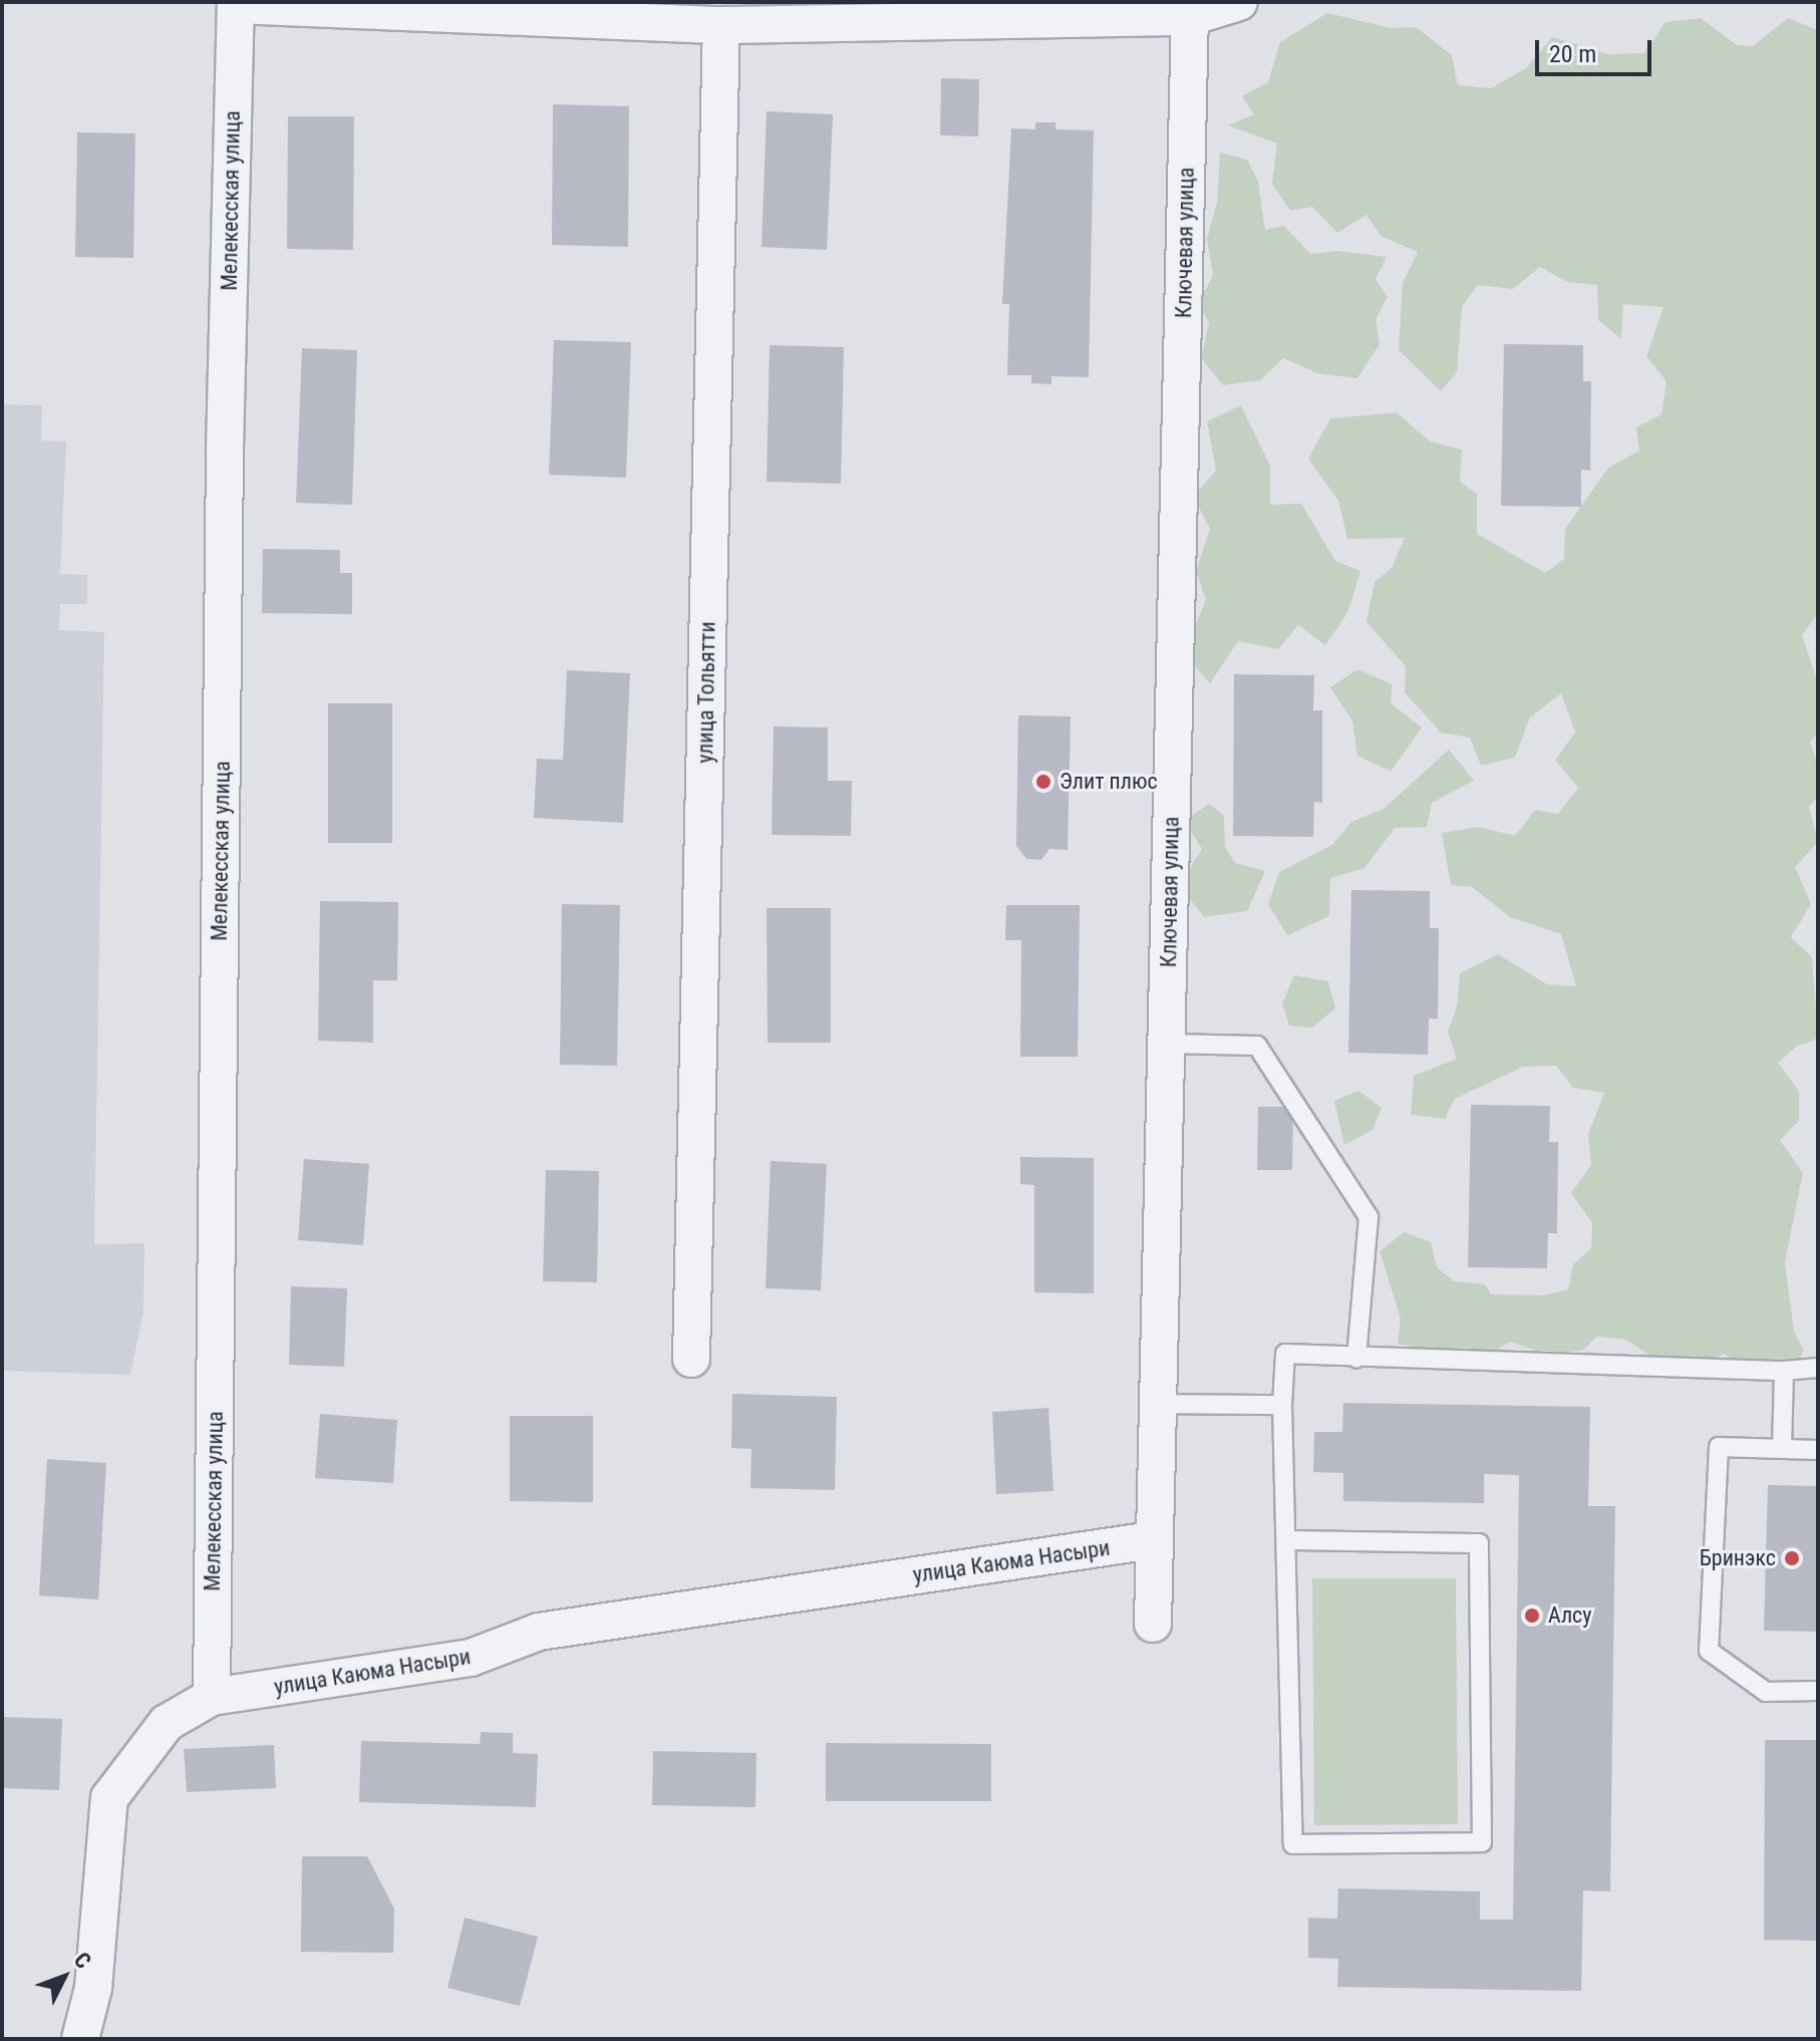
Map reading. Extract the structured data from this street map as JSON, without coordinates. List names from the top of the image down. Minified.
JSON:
{"streets":{"street":["Мелекесская улица","Ключевая улица","улица Тольятти","улица Каюма Насыри"]},"crossings":[["Мелекесская улица","улица Тольятти"],["Мелекесская улица","улица Каюма Насыри"],["Ключевая улица","улица Каюма Насыри"]],"places":["Элит плюс","Бринэкс","Алсу"],"scale_bar":"20 m","north":"top right"}
